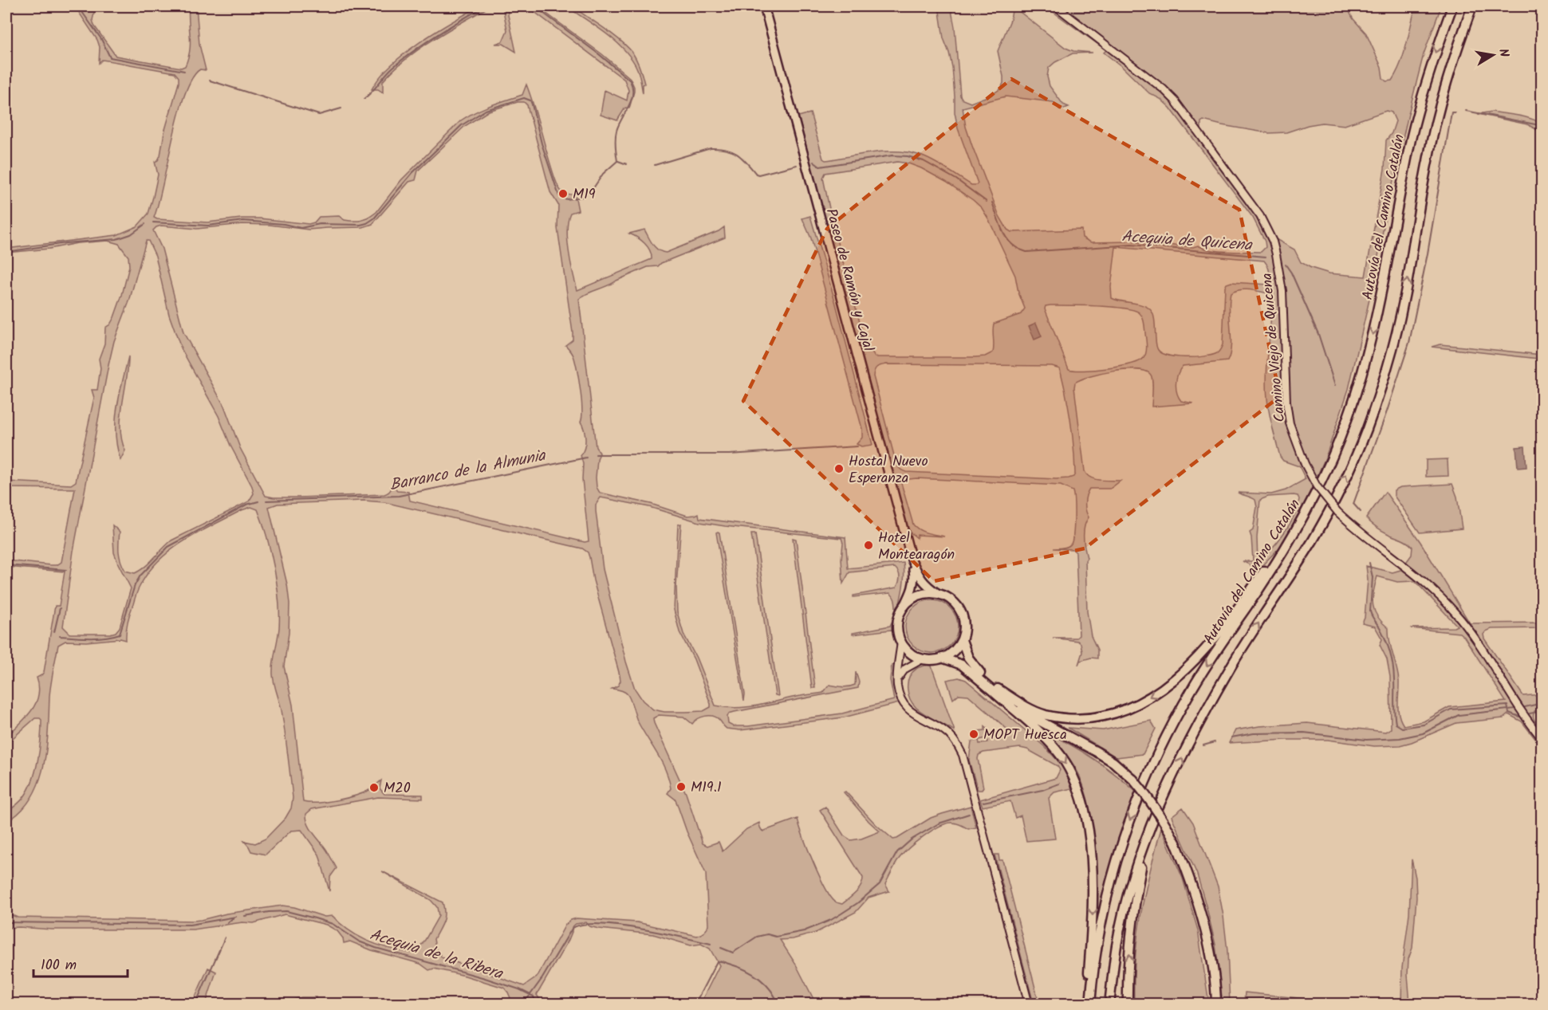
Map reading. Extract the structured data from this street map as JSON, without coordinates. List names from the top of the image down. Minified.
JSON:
{"streets":{"highway":["Autovía del Camino Catalán"],"main road":["Paseo de Ramón y Cajal"],"street":["Camino Viejo de Quicena"]},"water":["Acequia de Quicena","Barranco de la Almunia","Acequia de la Ribera"],"places":["M19","Hostal Nuevo Esperanza","Hotel Montearagón","MOPT Huesca","M19.1","M20"],"scale_bar":"100 m","north":"right"}
